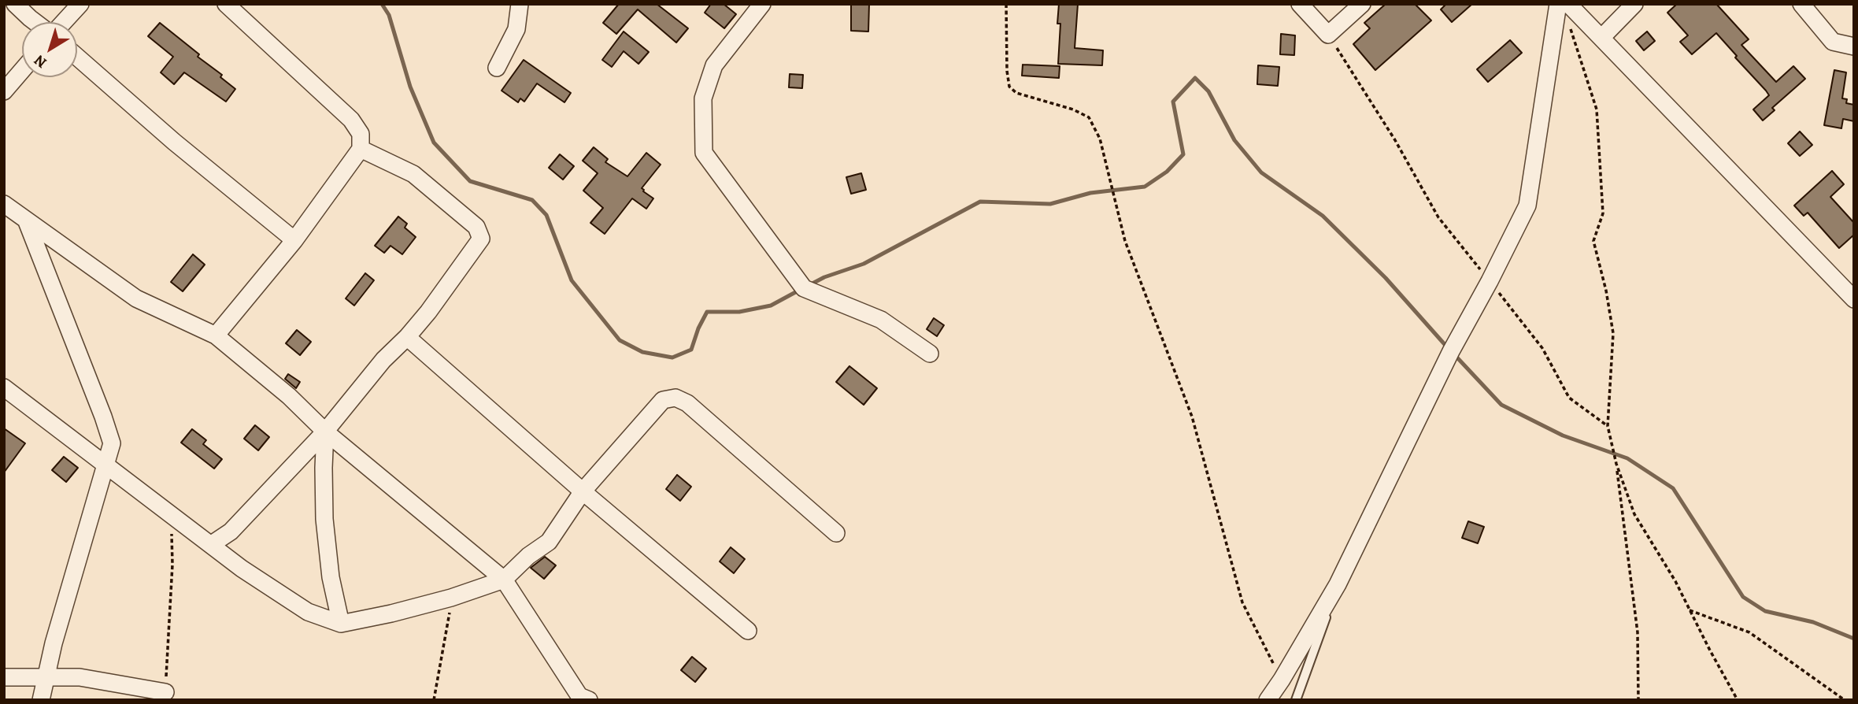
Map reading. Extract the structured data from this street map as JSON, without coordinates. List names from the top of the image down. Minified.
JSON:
{"north":"bottom left"}
